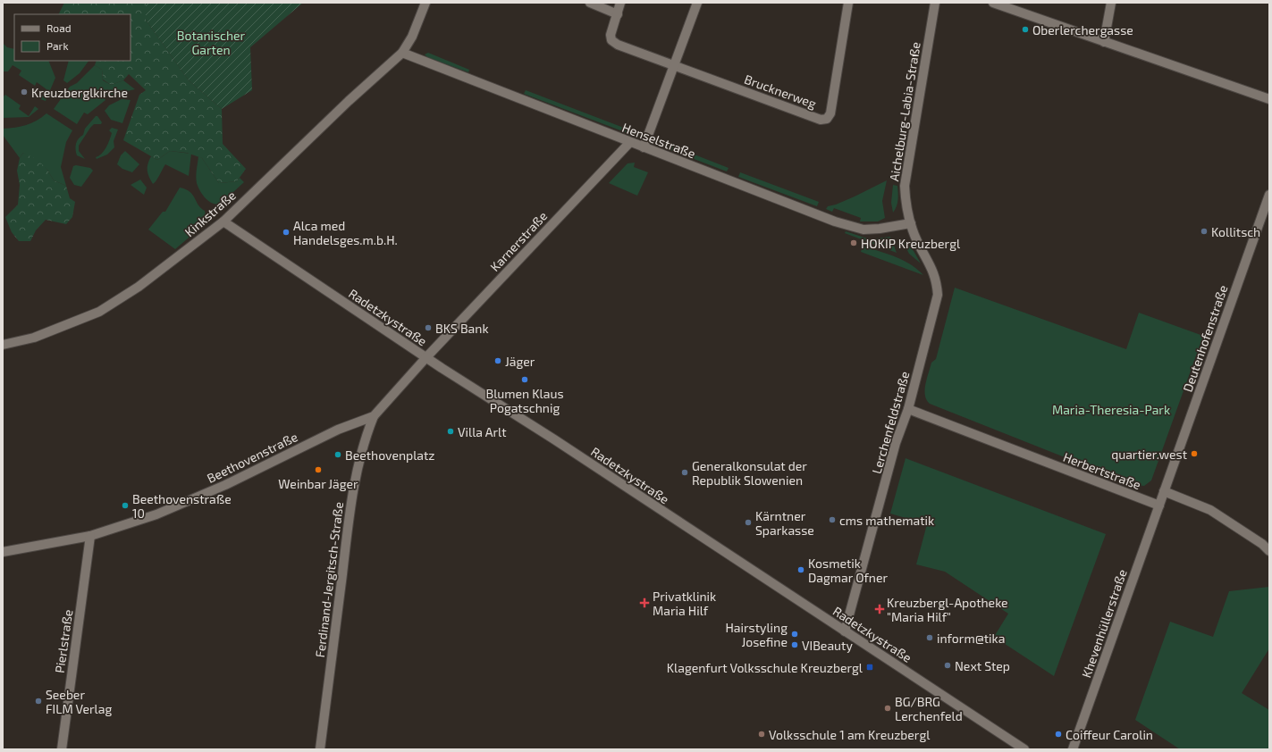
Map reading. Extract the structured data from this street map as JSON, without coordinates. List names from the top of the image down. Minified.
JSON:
{"streets":{"street":["Brucknerweg","Aichelburg-Labia-Straße","Henselstraße","Kinkstraße","Karnerstraße","Radetzkystraße","Deutenhofenstraße","Lerchenfeldstraße","Beethovenstraße","Herbertstraße","Ferdinand-Jergitsch-Straße","Khevenhüllerstraße","Pierlstraße"]},"crossings":[["Aichelburg-Labia-Straße","Henselstraße"],["Aichelburg-Labia-Straße","Lerchenfeldstraße"],["Henselstraße","Kinkstraße"],["Henselstraße","Karnerstraße"],["Henselstraße","Lerchenfeldstraße"],["Kinkstraße","Radetzkystraße"],["Karnerstraße","Radetzkystraße"],["Karnerstraße","Beethovenstraße"],["Radetzkystraße","Lerchenfeldstraße"],["Radetzkystraße","Beethovenstraße"],["Lerchenfeldstraße","Herbertstraße"],["Beethovenstraße","Ferdinand-Jergitsch-Straße"],["Beethovenstraße","Pierlstraße"],["Herbertstraße","Khevenhüllerstraße"]],"parks":["Botanischer Garten","Maria-Theresia-Park"],"places":{"other":["Oberlerchergasse","Kreuzberglkirche","Kollitsch","Alca med Handelsges.m.b.H.","HOKIP Kreuzbergl","BKS Bank","Jäger","Blumen Klaus Pogatschnig","Villa Arlt","quartier.west","Beethovenplatz","Weinbar Jäger","Generalkonsulat der Republik Slowenien","Beethovenstraße 10","cms mathematik","Kärntner Sparkasse","Kosmetik Dagmar Ofner","Hairstyling Josefine","inform@tika","VIBeauty","Next Step","Seeber FILM Verlag","BG/BRG Lerchenfeld","Volksschule 1 am Kreuzbergl","Coiffeur Carolin"],"health":["Privatklinik Maria Hilf","Kreuzbergl-Apotheke \"Maria Hilf\""],"transit":["Klagenfurt Volksschule Kreuzbergl"]},"legend":["Road","Park"]}
